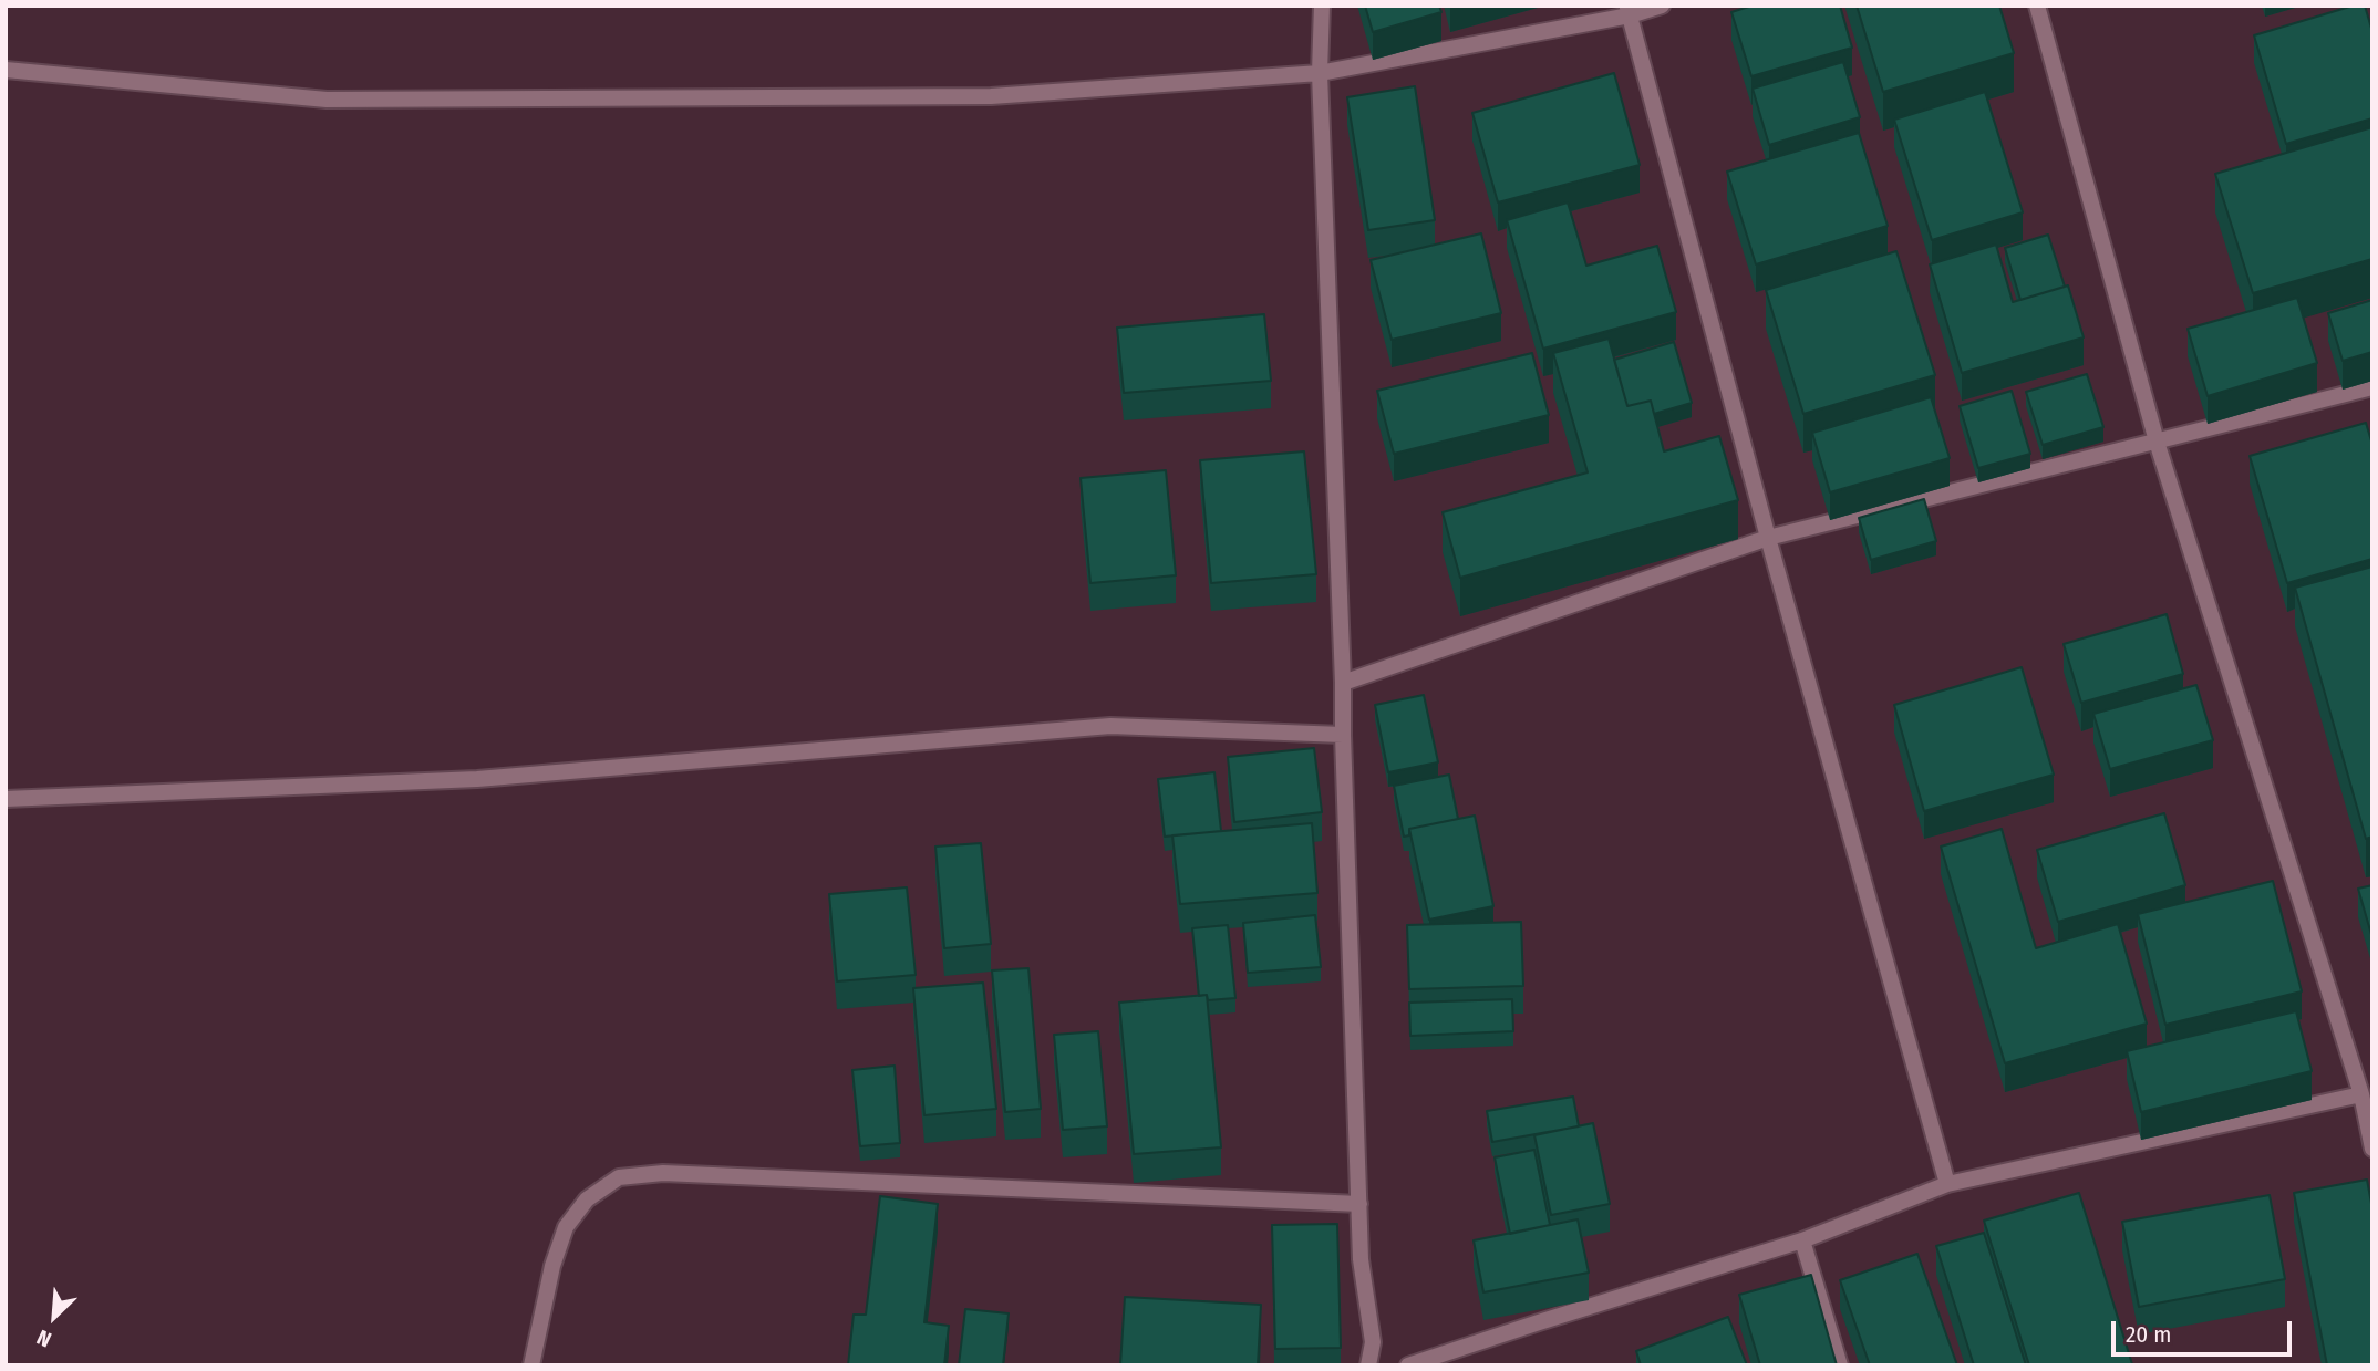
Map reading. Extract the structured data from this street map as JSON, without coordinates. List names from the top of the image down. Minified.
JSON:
{"scale_bar":"20 m","north":"bottom left"}
